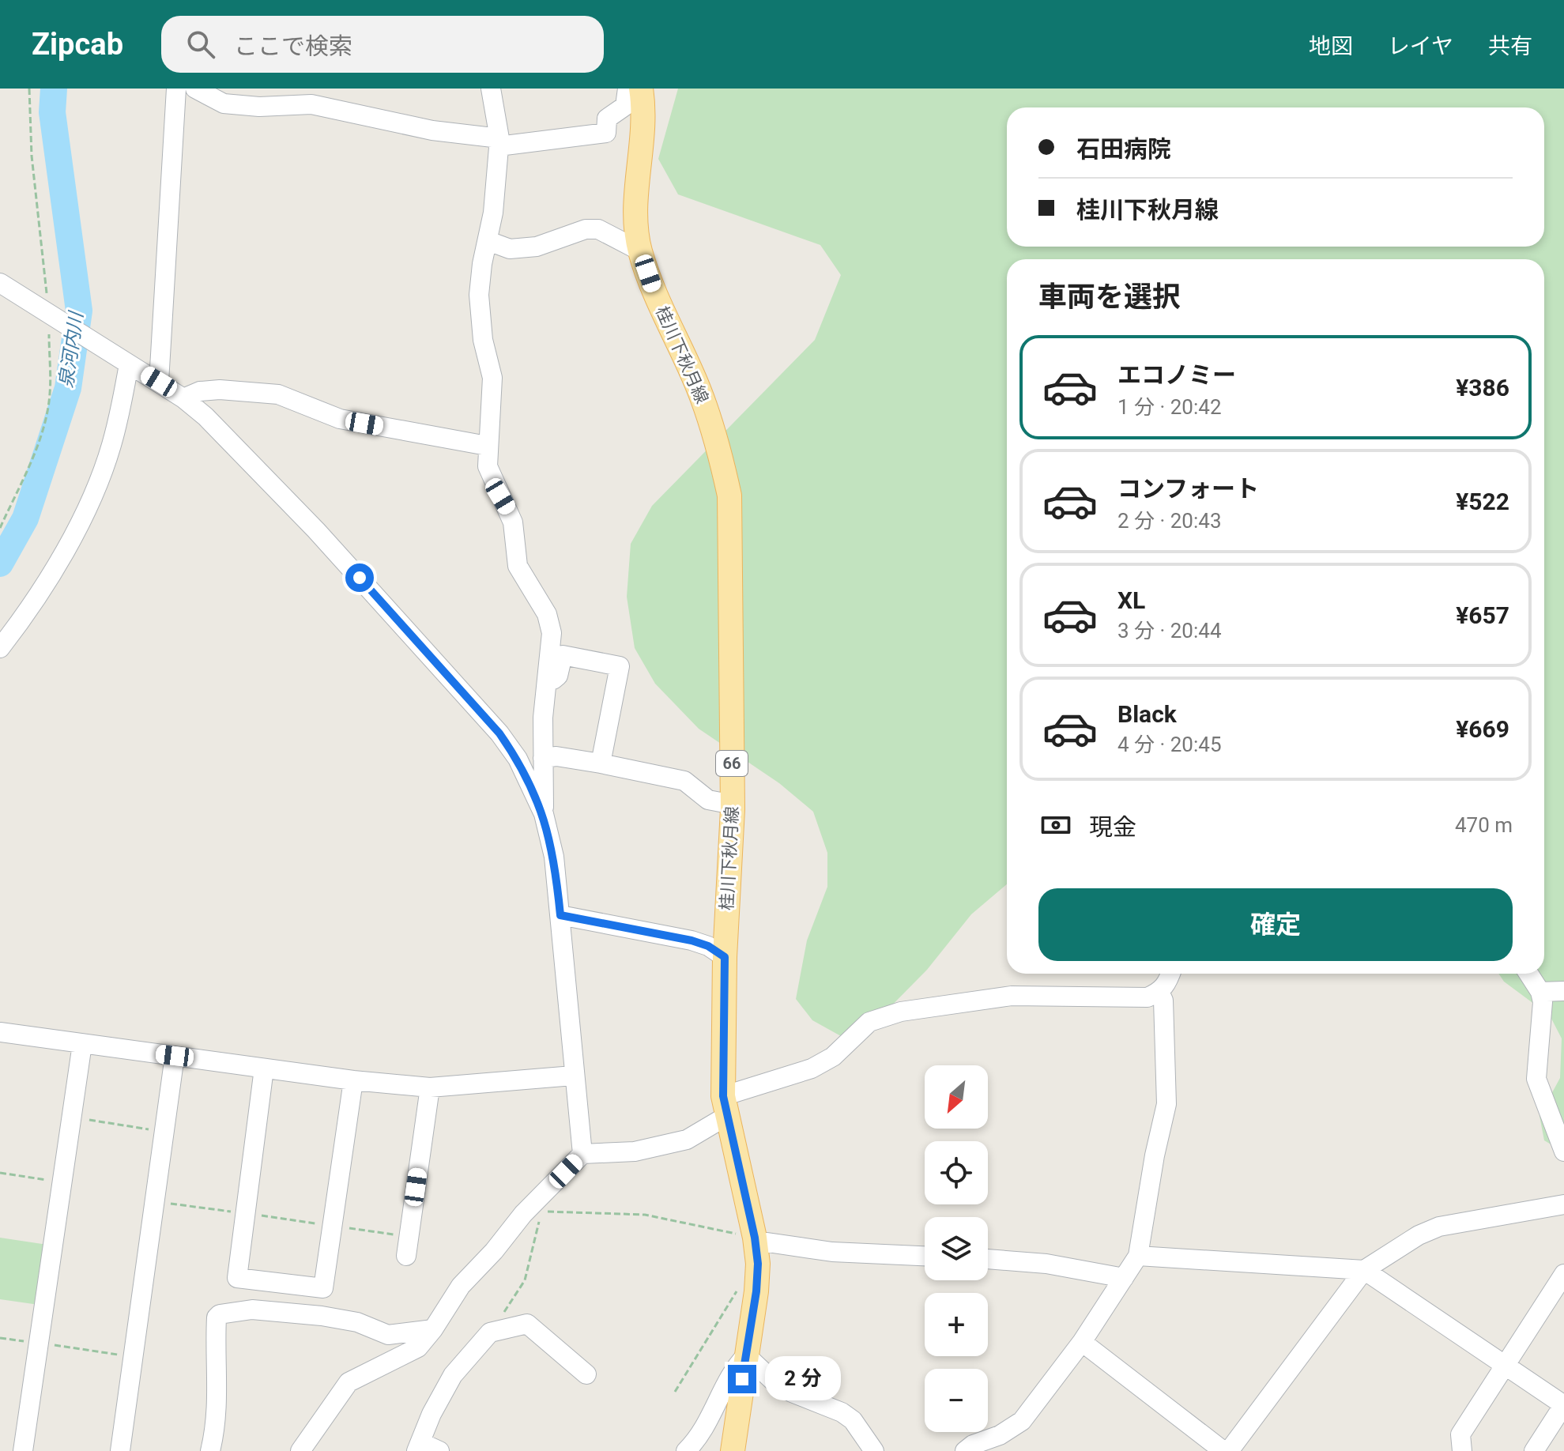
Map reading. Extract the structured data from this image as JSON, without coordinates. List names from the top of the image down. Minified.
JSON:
{"streets":{"main road":["桂川下秋月線","66"]},"water":["泉河内川"],"north":"bottom left","page":{"header":"Zipcab","search":"ここで検索","nav":["地図","レイヤ","共有"],"banner":["石田病院","桂川下秋月線"],"heading":"車両を選択","list":[{"name":"エコノミー","note":"1 分 · 20:42","value":"¥386"},{"name":"コンフォート","note":"2 分 · 20:43","value":"¥522"},{"name":"XL","note":"3 分 · 20:44","value":"¥657"},{"name":"Black","note":"4 分 · 20:45","value":"¥669"}],"pay":["現金","470 m"],"buttons":"確定","map_buttons":["+","−"],"bubble":"2 分"}}
